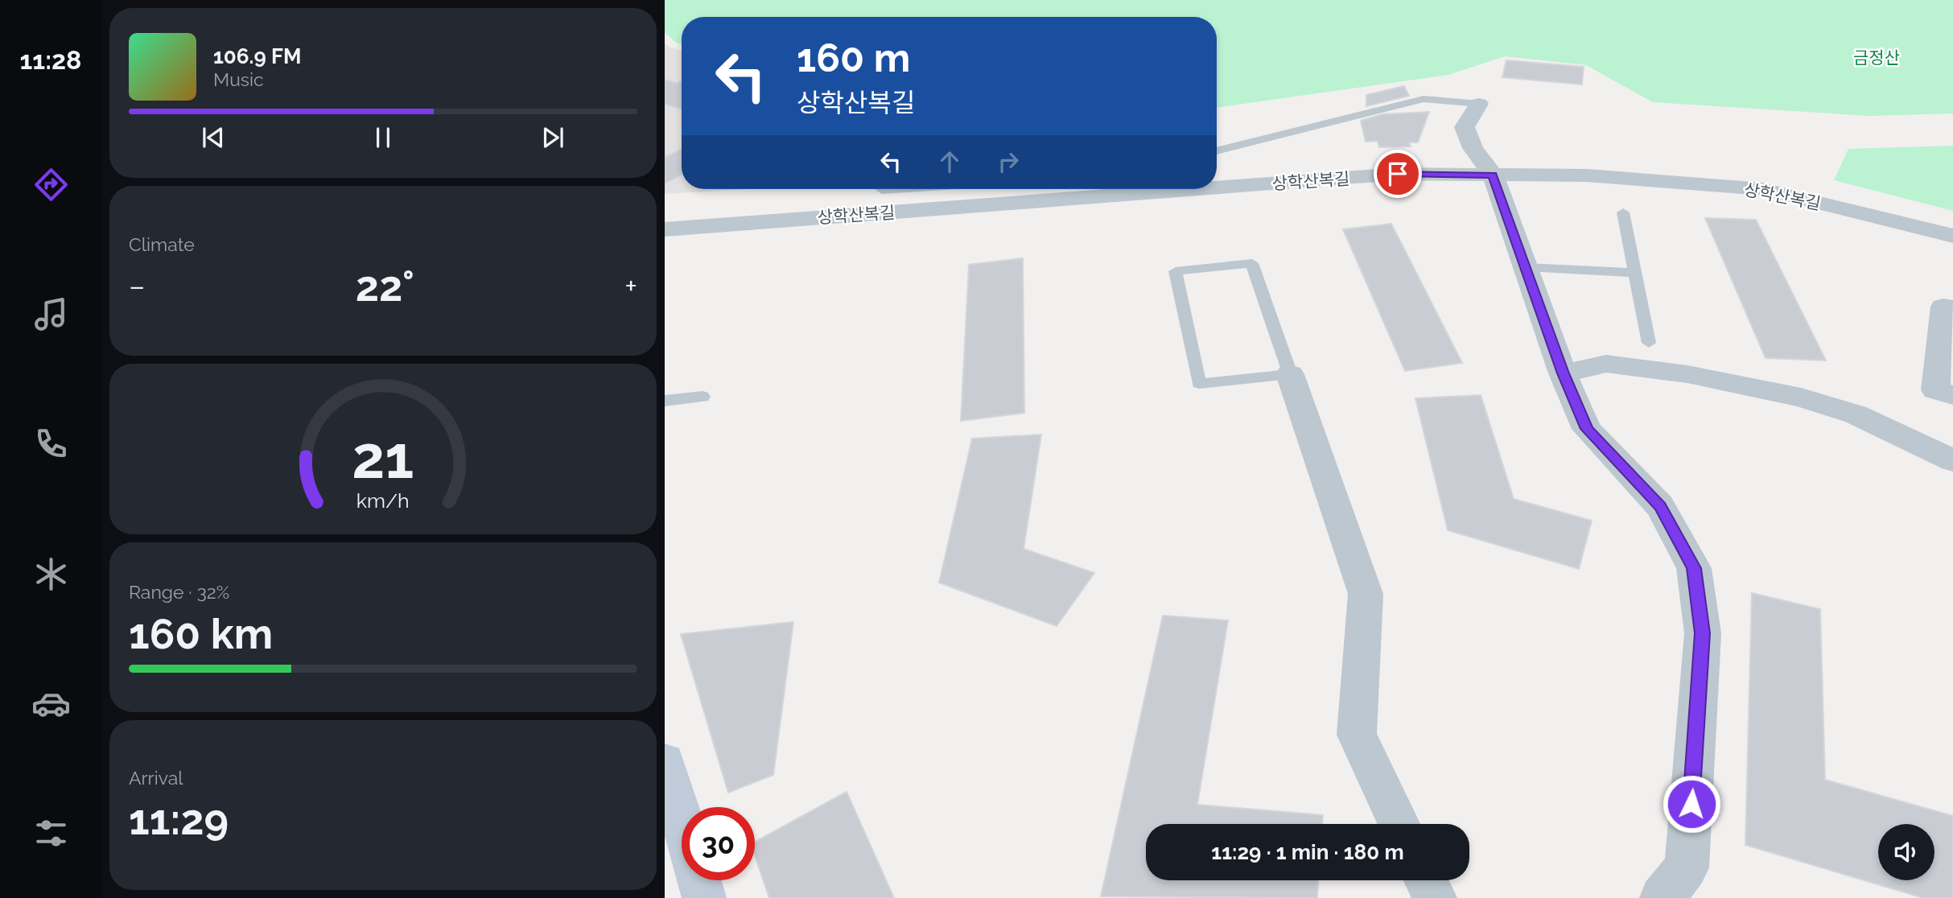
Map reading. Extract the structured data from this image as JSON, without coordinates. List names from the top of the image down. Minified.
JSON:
{"streets":{"street":["상학산복길"]},"parks":["금정산"],"page":{"tabs":"11:28","turn":["160 m","상학산복길"],"song":["106.9 FM","Music"],"tile":["Climate",["Range · 32%","160 km"],["Arrival","11:29"]],"heat":["−","22°","+"],"limit":"30","trip":"11:29 · 1 min · 180 m","gauge":["21","km/h"]}}
